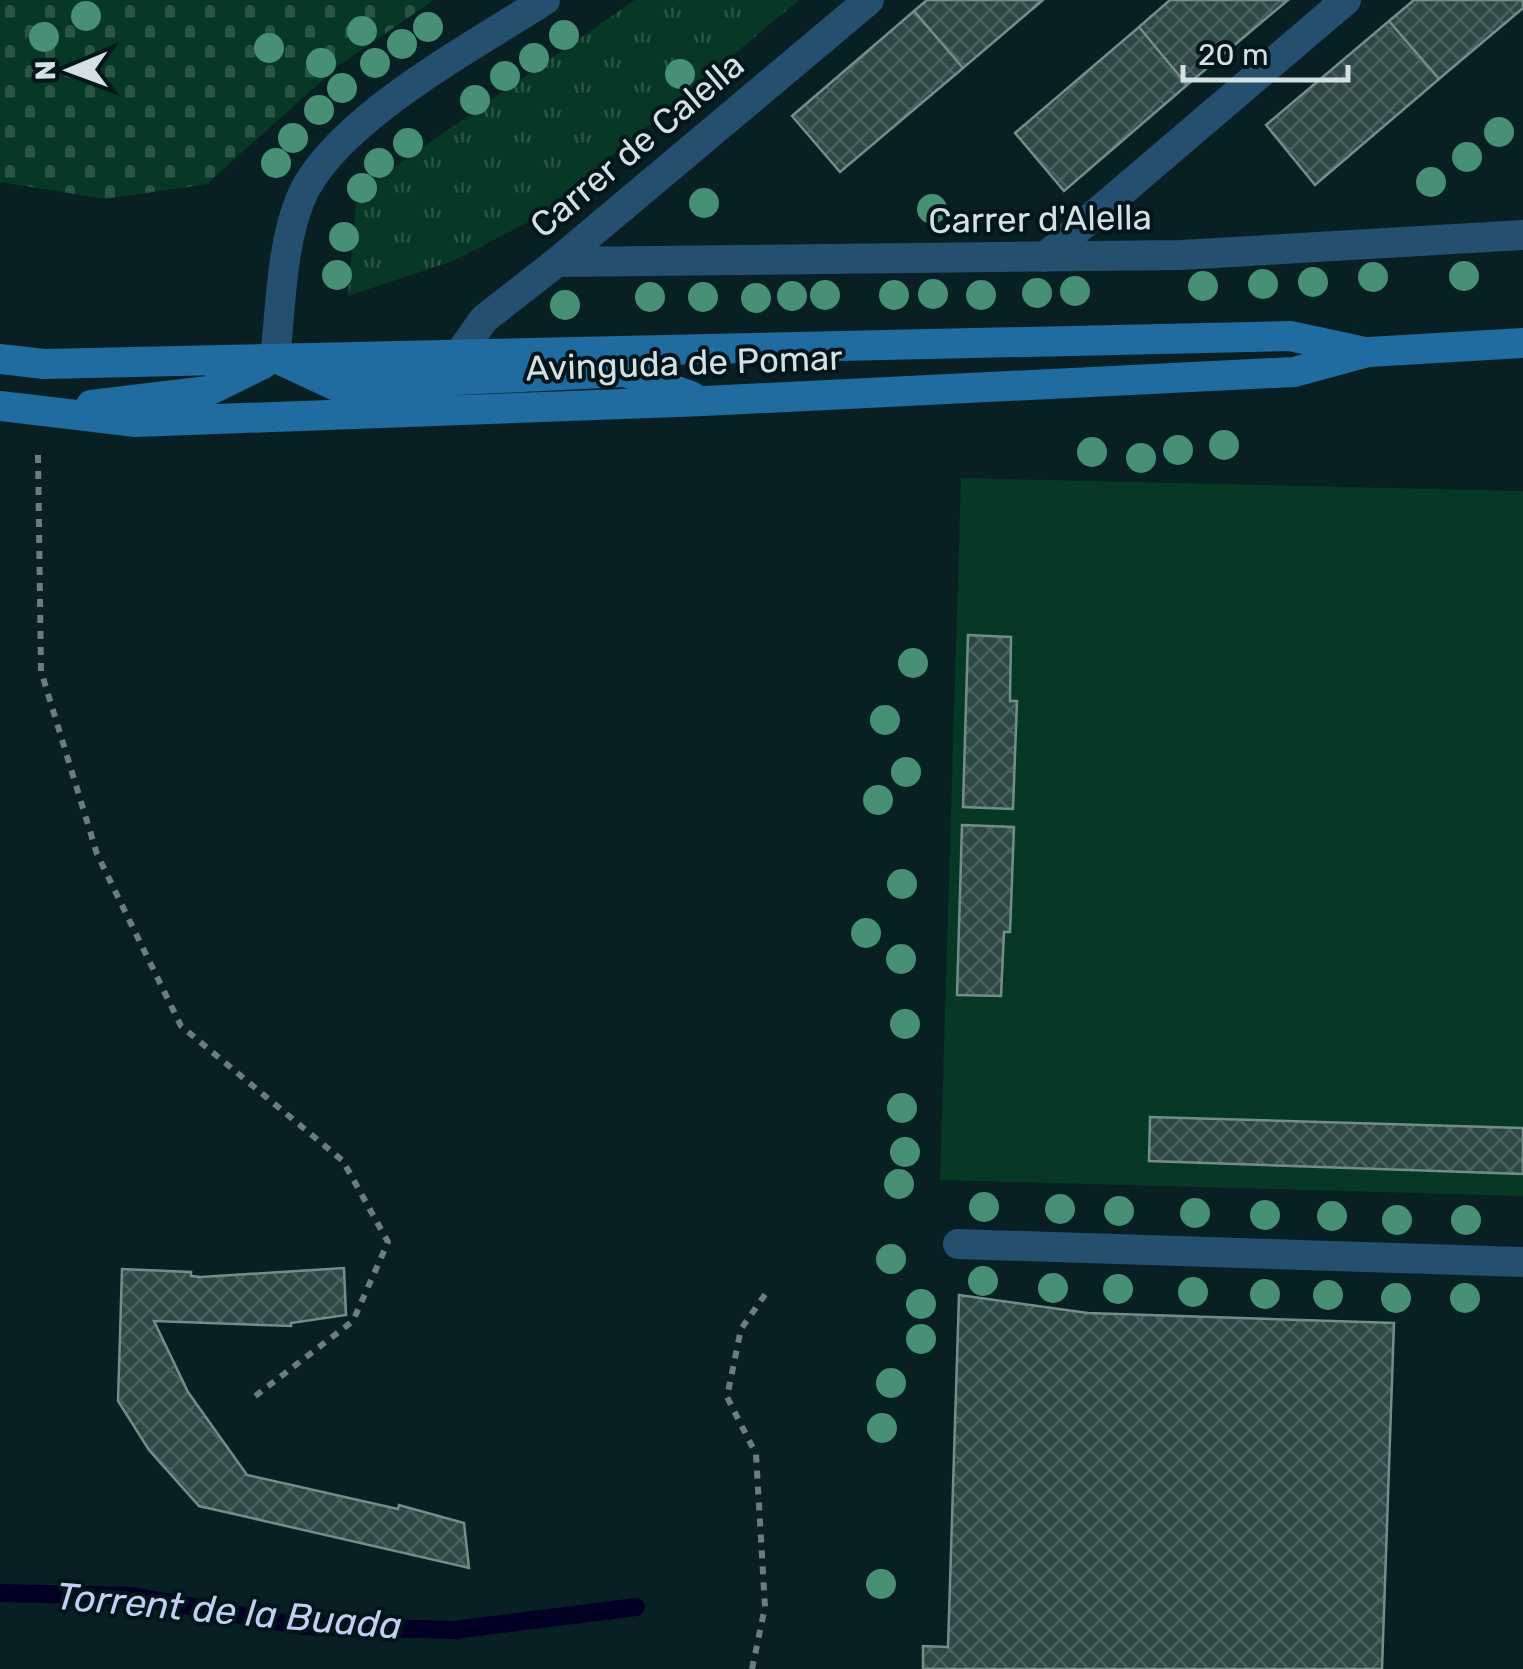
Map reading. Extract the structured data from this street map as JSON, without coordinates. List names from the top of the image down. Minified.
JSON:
{"streets":{"street":["Carrer de Calella","Carrer d'Alella","Avinguda de Pomar"]},"crossings":[["Carrer de Calella","Carrer d'Alella"],["Carrer de Calella","Avinguda de Pomar"]],"water":["Torrent de la Buada"],"scale_bar":"20 m","north":"left"}
